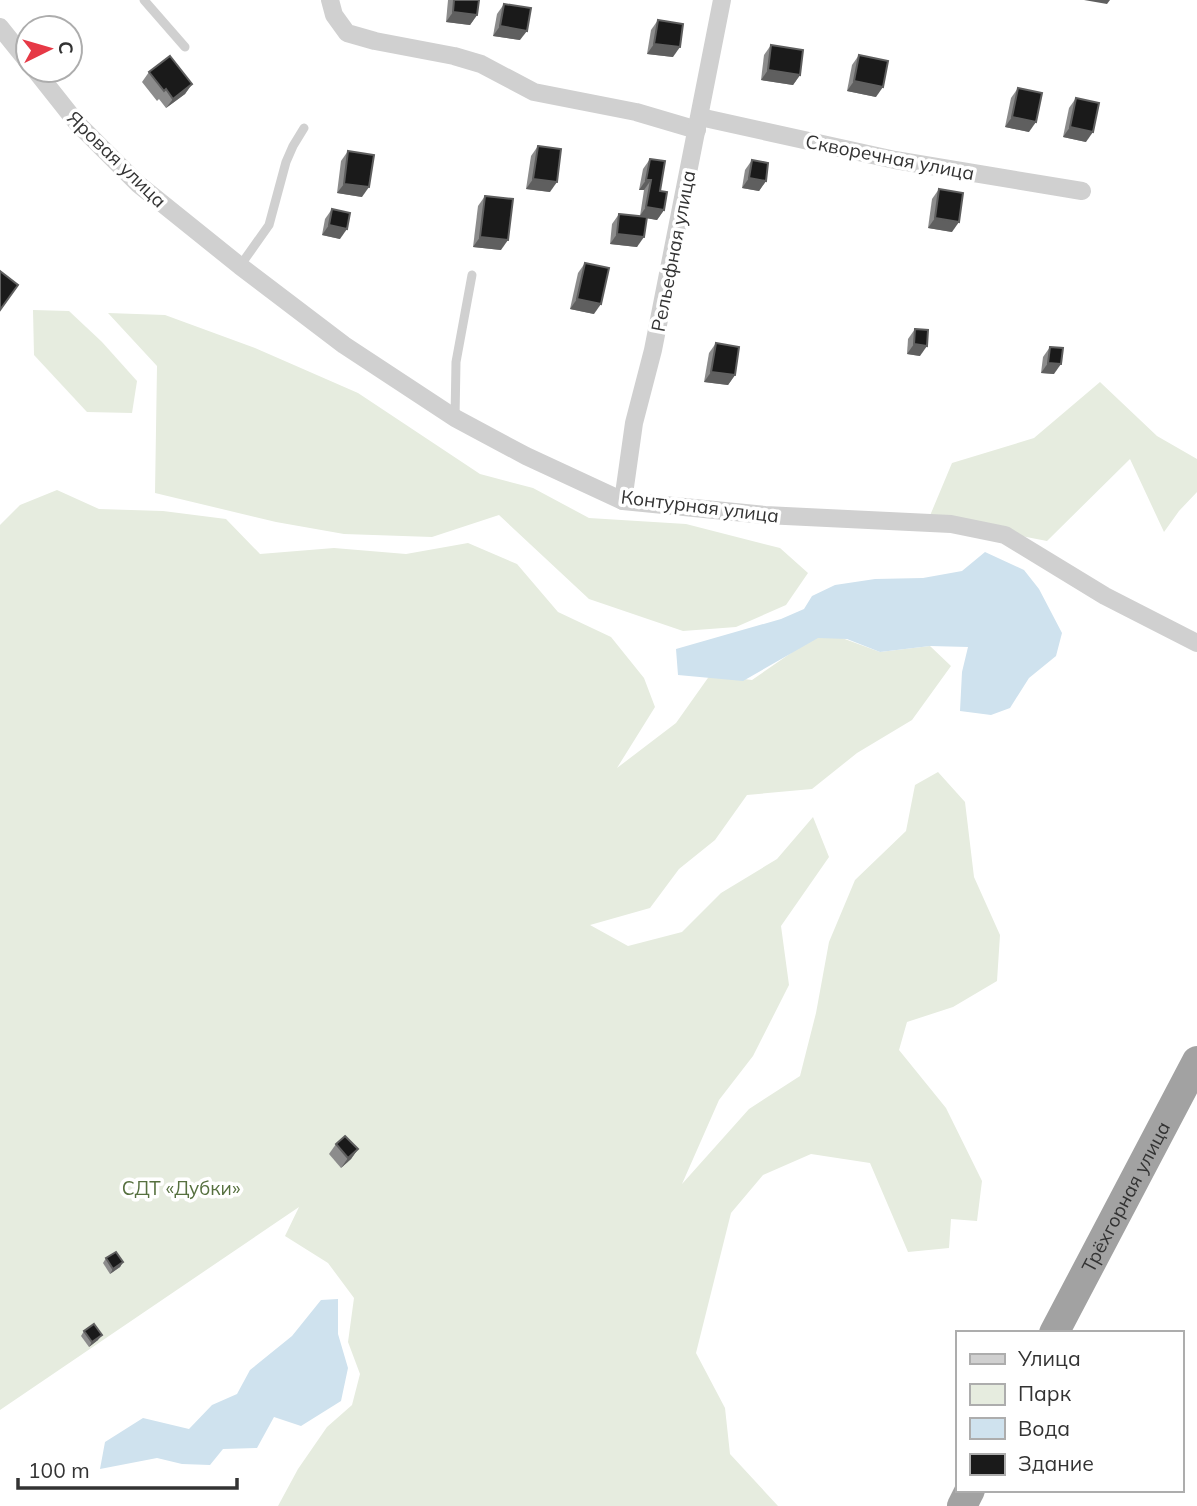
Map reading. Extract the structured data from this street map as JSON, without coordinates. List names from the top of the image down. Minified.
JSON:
{"streets":{"highway":["Трёхгорная улица"],"street":["Скворечная улица","Яровая улица","Рельефная улица","Контурная улица"]},"crossings":[["Скворечная улица","Рельефная улица"],["Яровая улица","Контурная улица"],["Рельефная улица","Контурная улица"]],"parks":["СДТ «Дубки»"],"legend":["Улица","Парк","Вода","Здание"],"scale_bar":"100 m","north":"right"}
